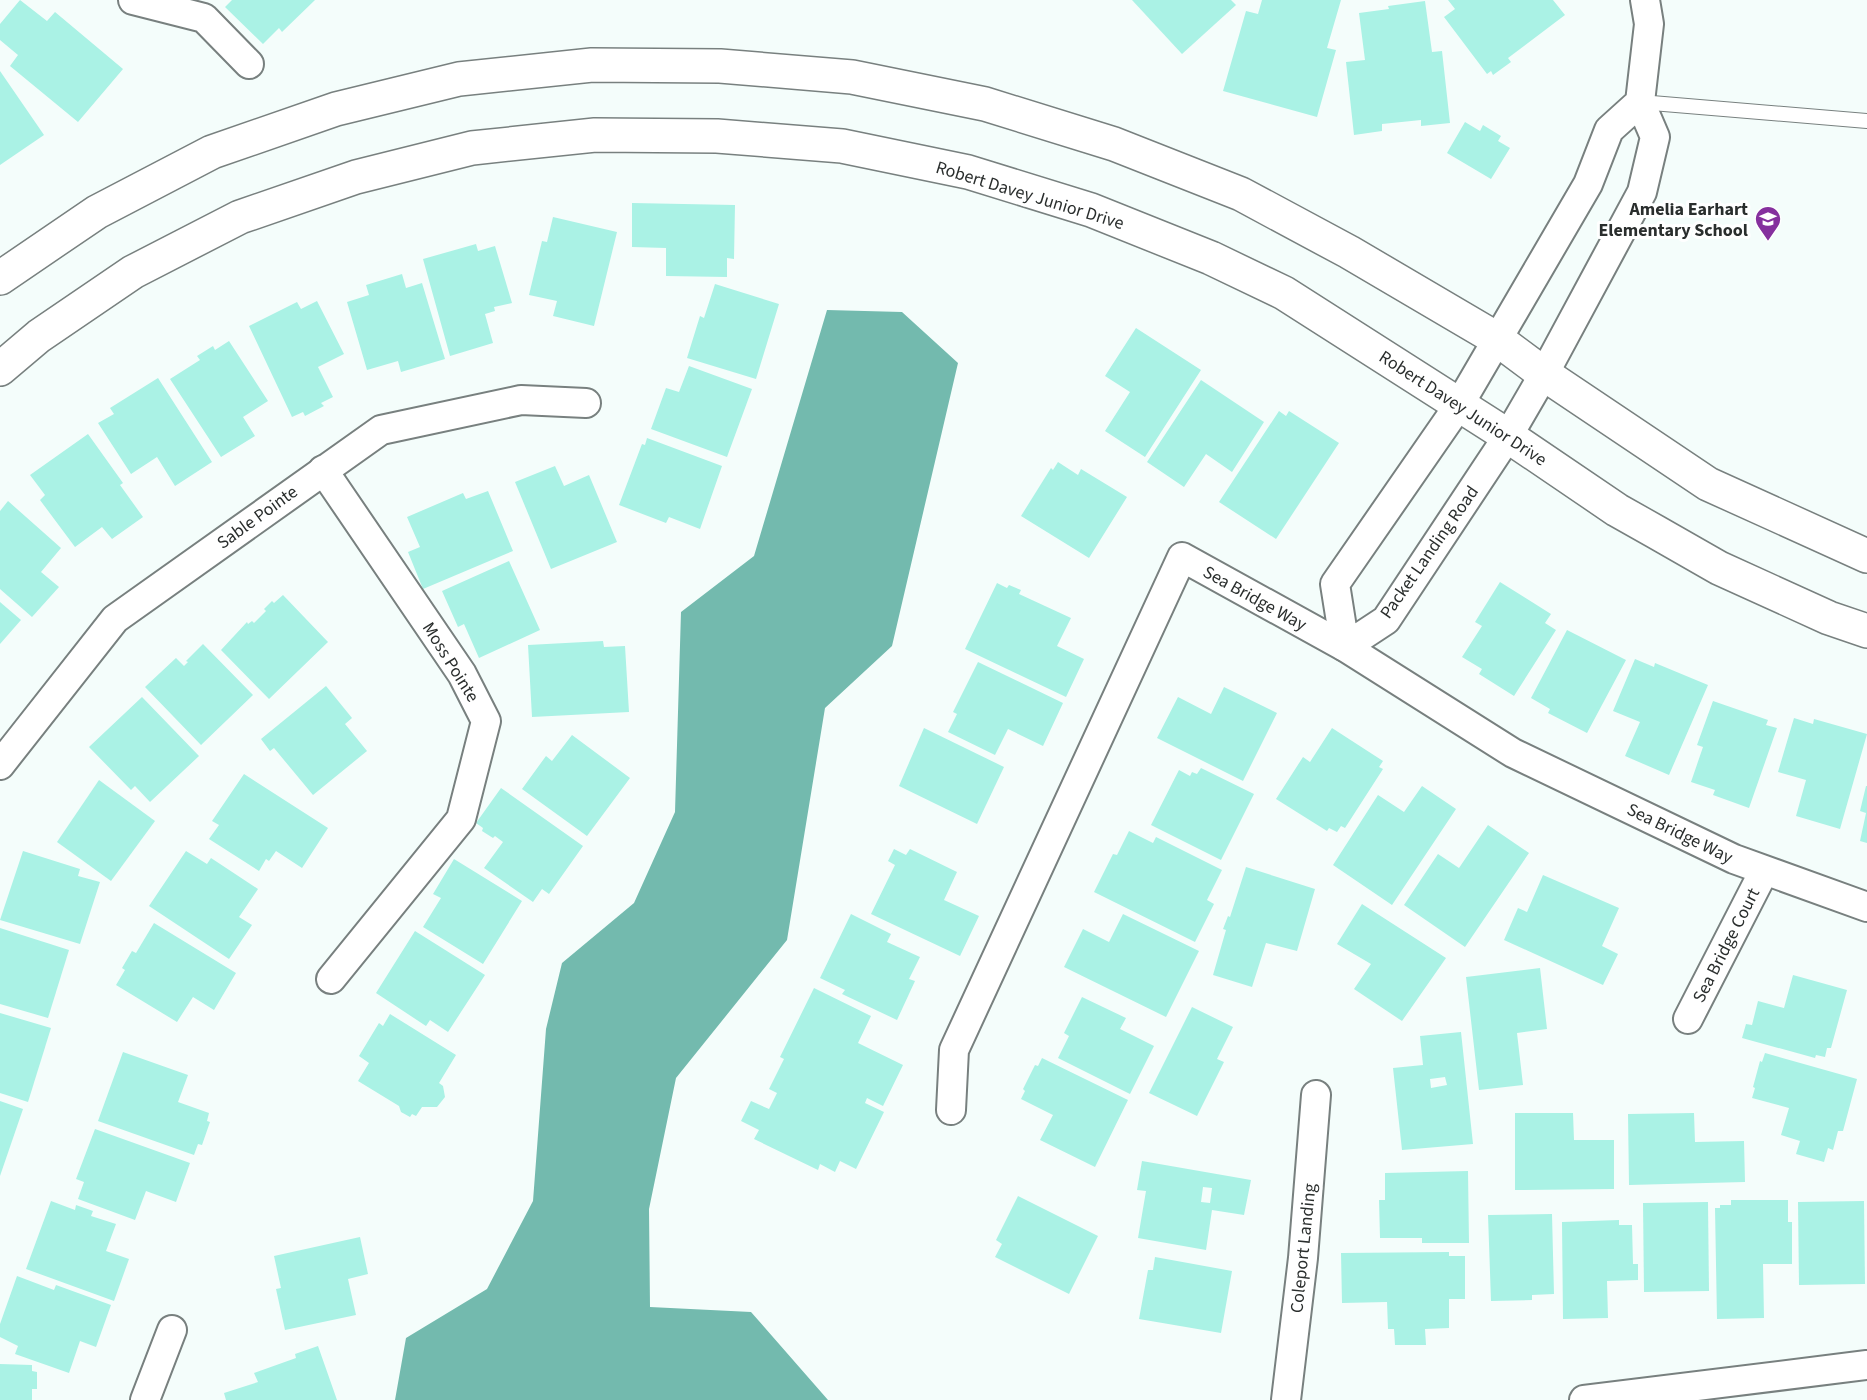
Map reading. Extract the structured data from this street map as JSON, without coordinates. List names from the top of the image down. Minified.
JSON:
{"streets":{"main road":["Robert Davey Junior Drive"],"street":["Sable Pointe","Packet Landing Road","Sea Bridge Way","Moss Pointe","Sea Bridge Court","Coleport Landing"]},"crossings":[["Robert Davey Junior Drive","Packet Landing Road"],["Sable Pointe","Moss Pointe"],["Packet Landing Road","Sea Bridge Way"],["Sea Bridge Way","Sea Bridge Court"]],"places":{"school or university":["Amelia Earhart Elementary School"]}}
